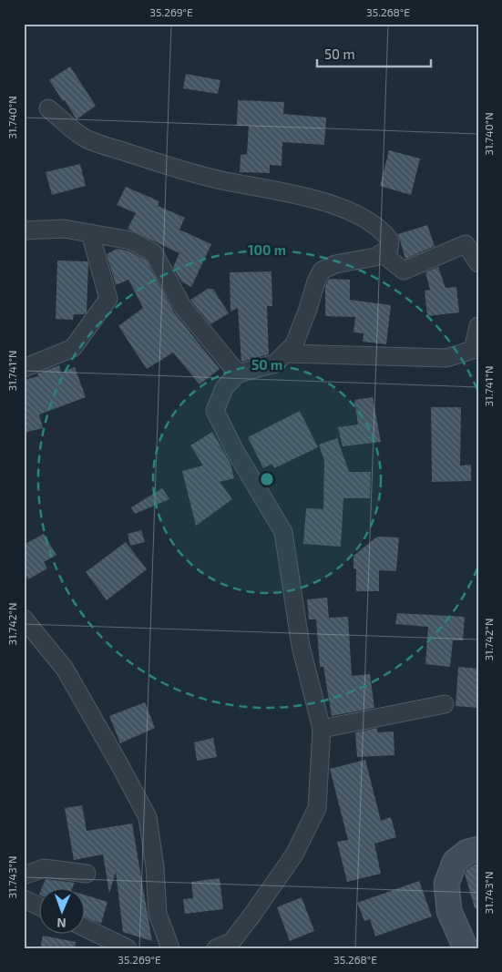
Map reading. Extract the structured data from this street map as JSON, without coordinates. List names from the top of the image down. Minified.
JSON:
{"scale_bar":"50 m","north":"bottom","coordinates":["35.269°E","35.268°E","31.740°N","31.741°N","31.742°N","31.743°N"],"rings":["100 m","50 m"]}
